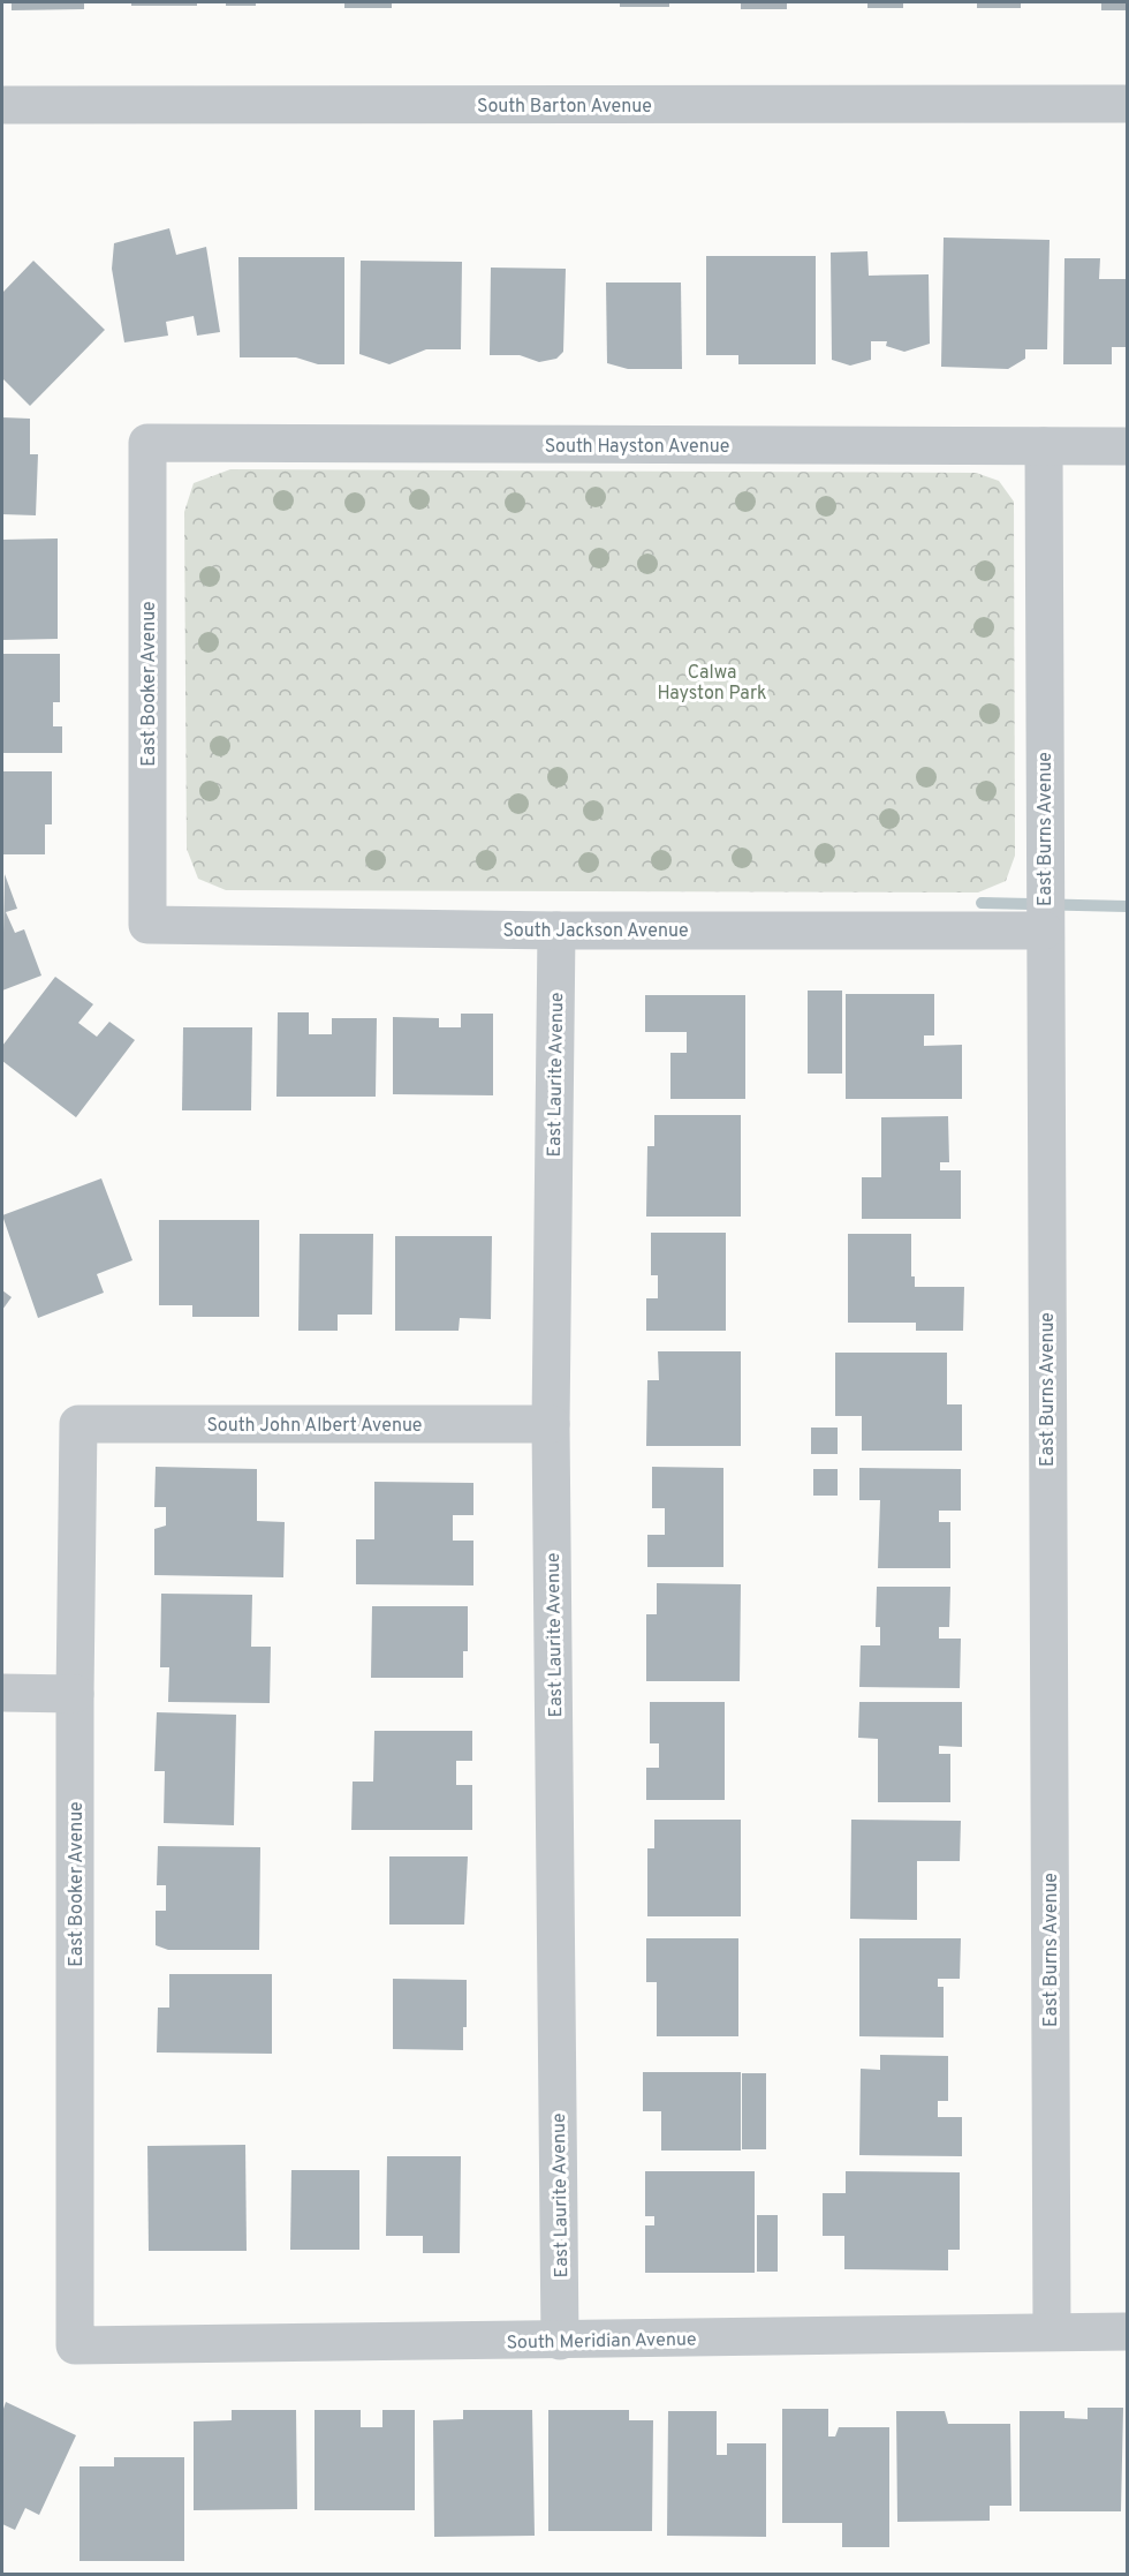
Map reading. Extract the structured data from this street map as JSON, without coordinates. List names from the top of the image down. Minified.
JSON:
{"streets":{"street":["South Barton Avenue","South Hayston Avenue","East Booker Avenue","East Burns Avenue","South Jackson Avenue","East Laurite Avenue","South John Albert Avenue","South Meridian Avenue"]},"crossings":[["South Hayston Avenue","East Booker Avenue"],["South Hayston Avenue","East Burns Avenue"],["East Booker Avenue","South Jackson Avenue"],["East Booker Avenue","South John Albert Avenue"],["East Booker Avenue","South Meridian Avenue"],["East Burns Avenue","South Jackson Avenue"],["East Burns Avenue","South Meridian Avenue"],["South Jackson Avenue","East Laurite Avenue"],["East Laurite Avenue","South John Albert Avenue"],["East Laurite Avenue","South Meridian Avenue"]],"parks":["Calwa Hayston Park"]}
